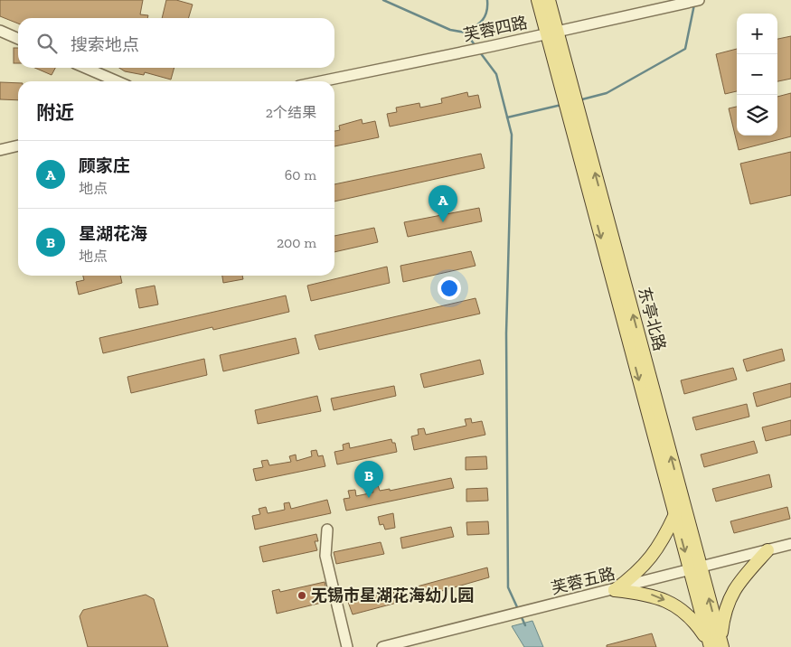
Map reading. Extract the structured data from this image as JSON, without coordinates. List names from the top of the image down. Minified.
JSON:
{"streets":{"main road":["东亭北路"],"street":["芙蓉四路","芙蓉五路"]},"crossings":[["芙蓉四路","东亭北路"],["东亭北路","芙蓉五路"]],"places":["无锡市星湖花海幼儿园"],"page":{"map_buttons":["+","−"],"search":"搜索地点","heading":["附近","2个结果"],"list":[{"mark":"A","name":"顾家庄","note":"地点","value":"60 m"},{"mark":"B","name":"星湖花海","note":"地点","value":"200 m"}],"pins":["A","B"]}}
